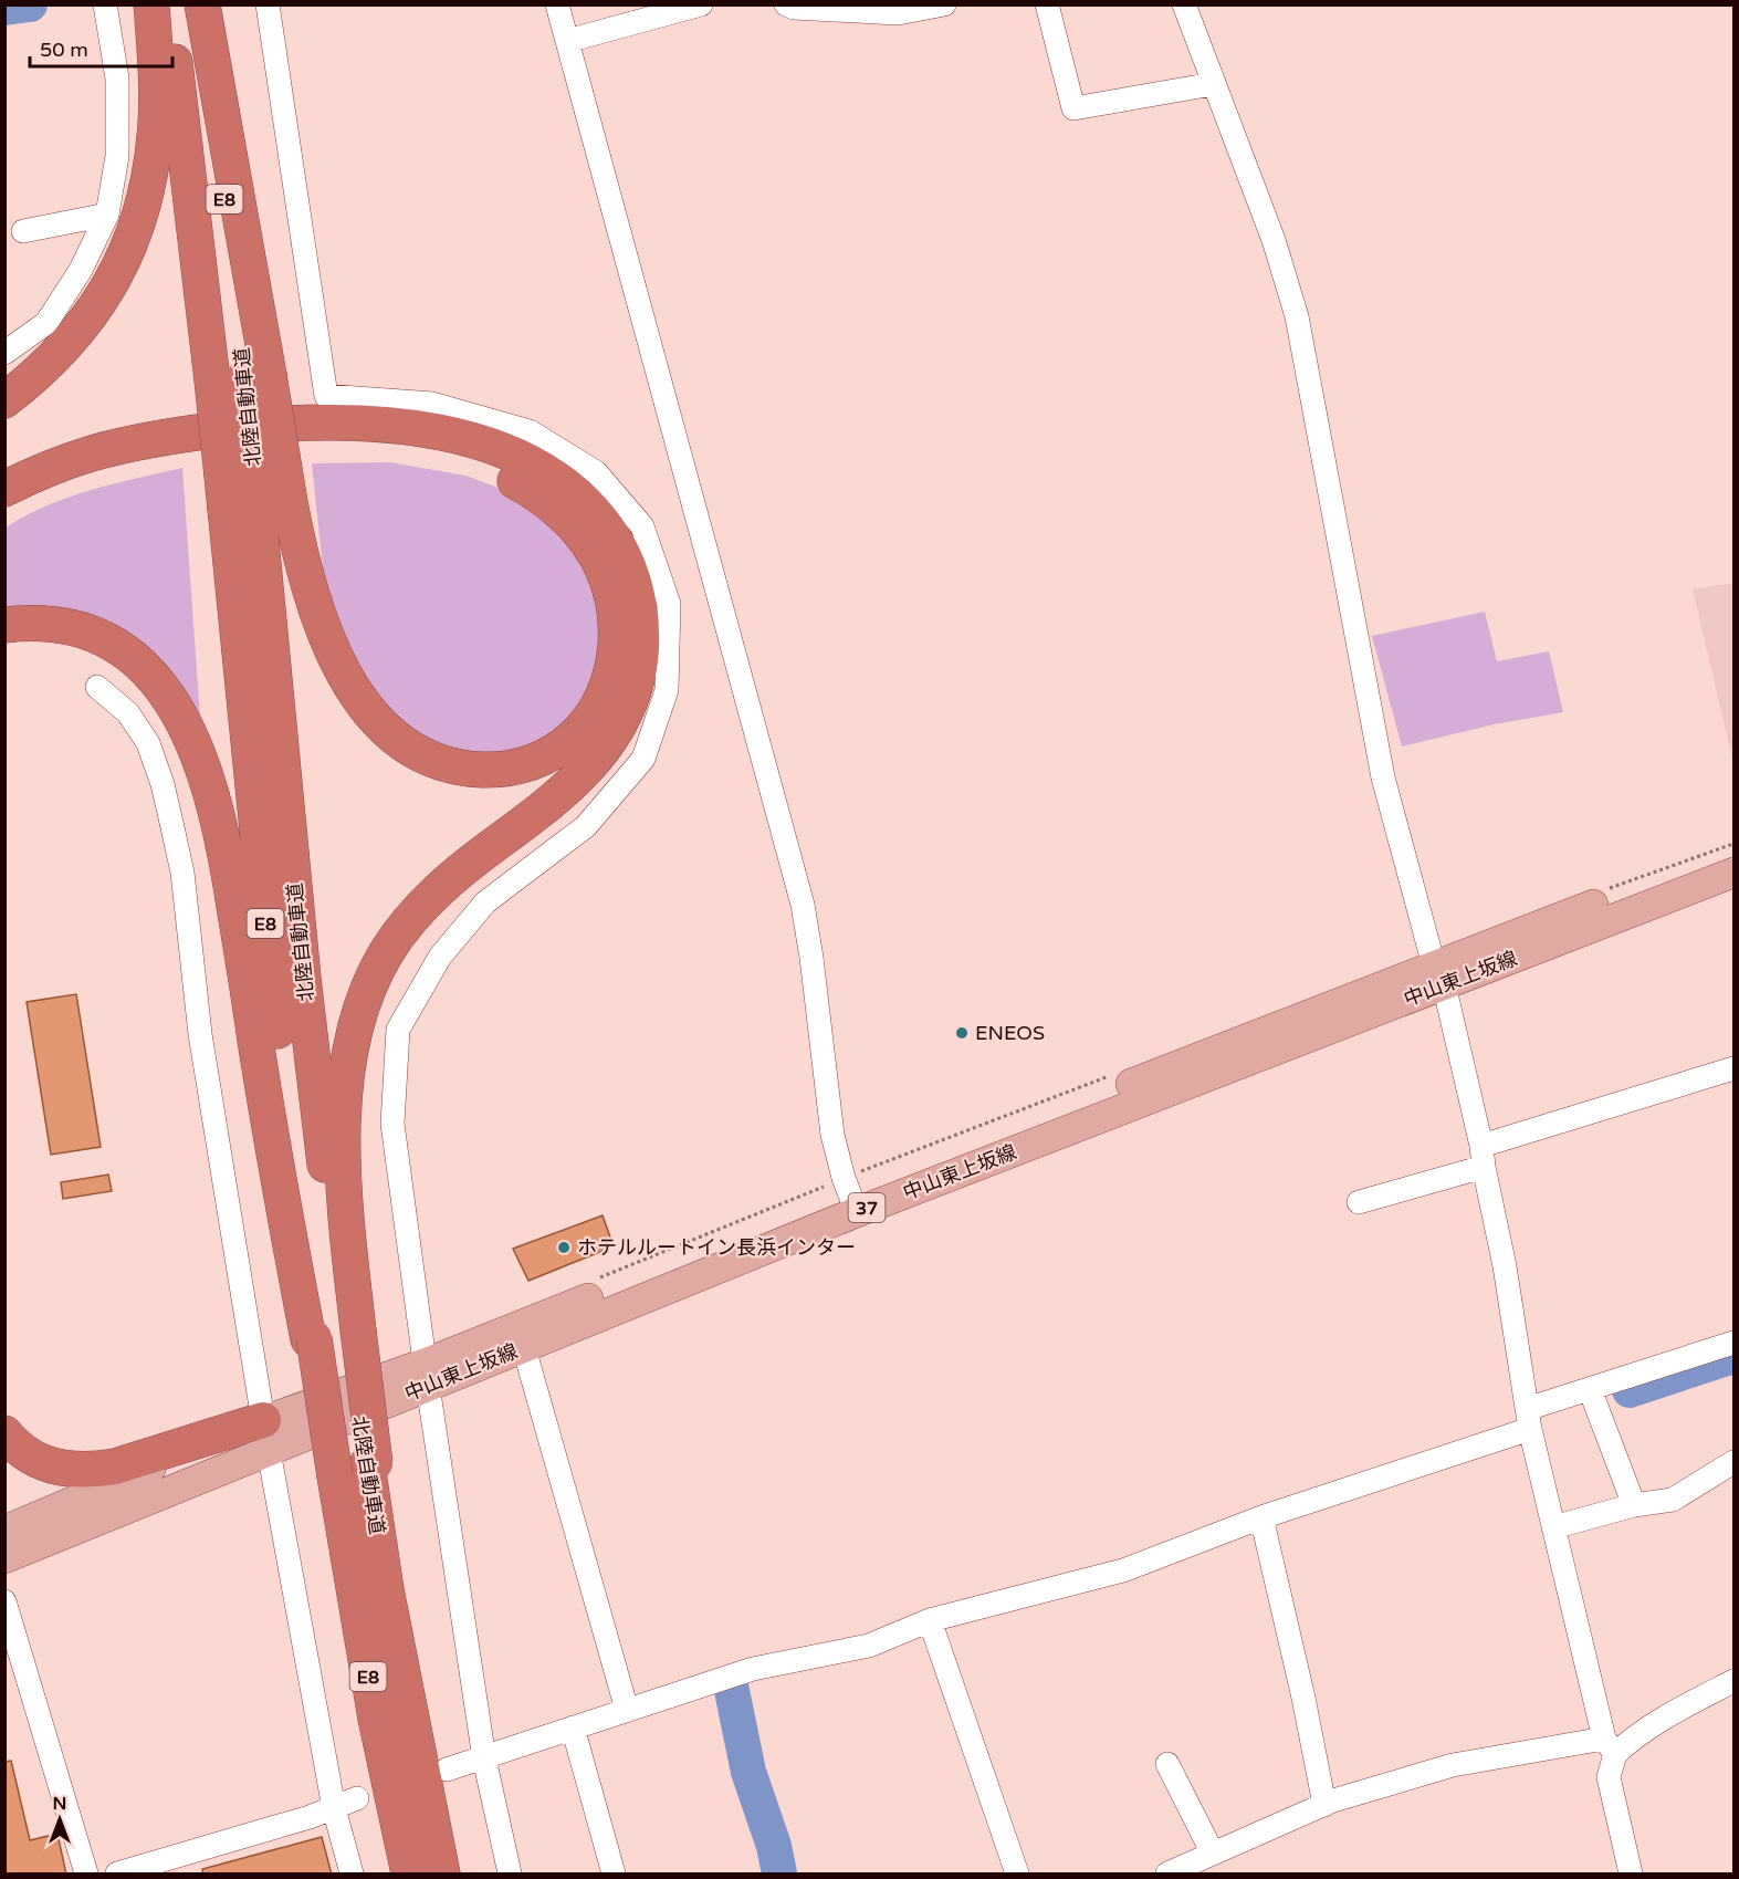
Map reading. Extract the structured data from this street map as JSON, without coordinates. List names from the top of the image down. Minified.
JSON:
{"streets":{"highway":["E8","北陸自動車道"],"main road":["中山東上坂線","37"]},"places":["ENEOS","ホテルルートイン長浜インター"],"scale_bar":"50 m","north":"top"}
